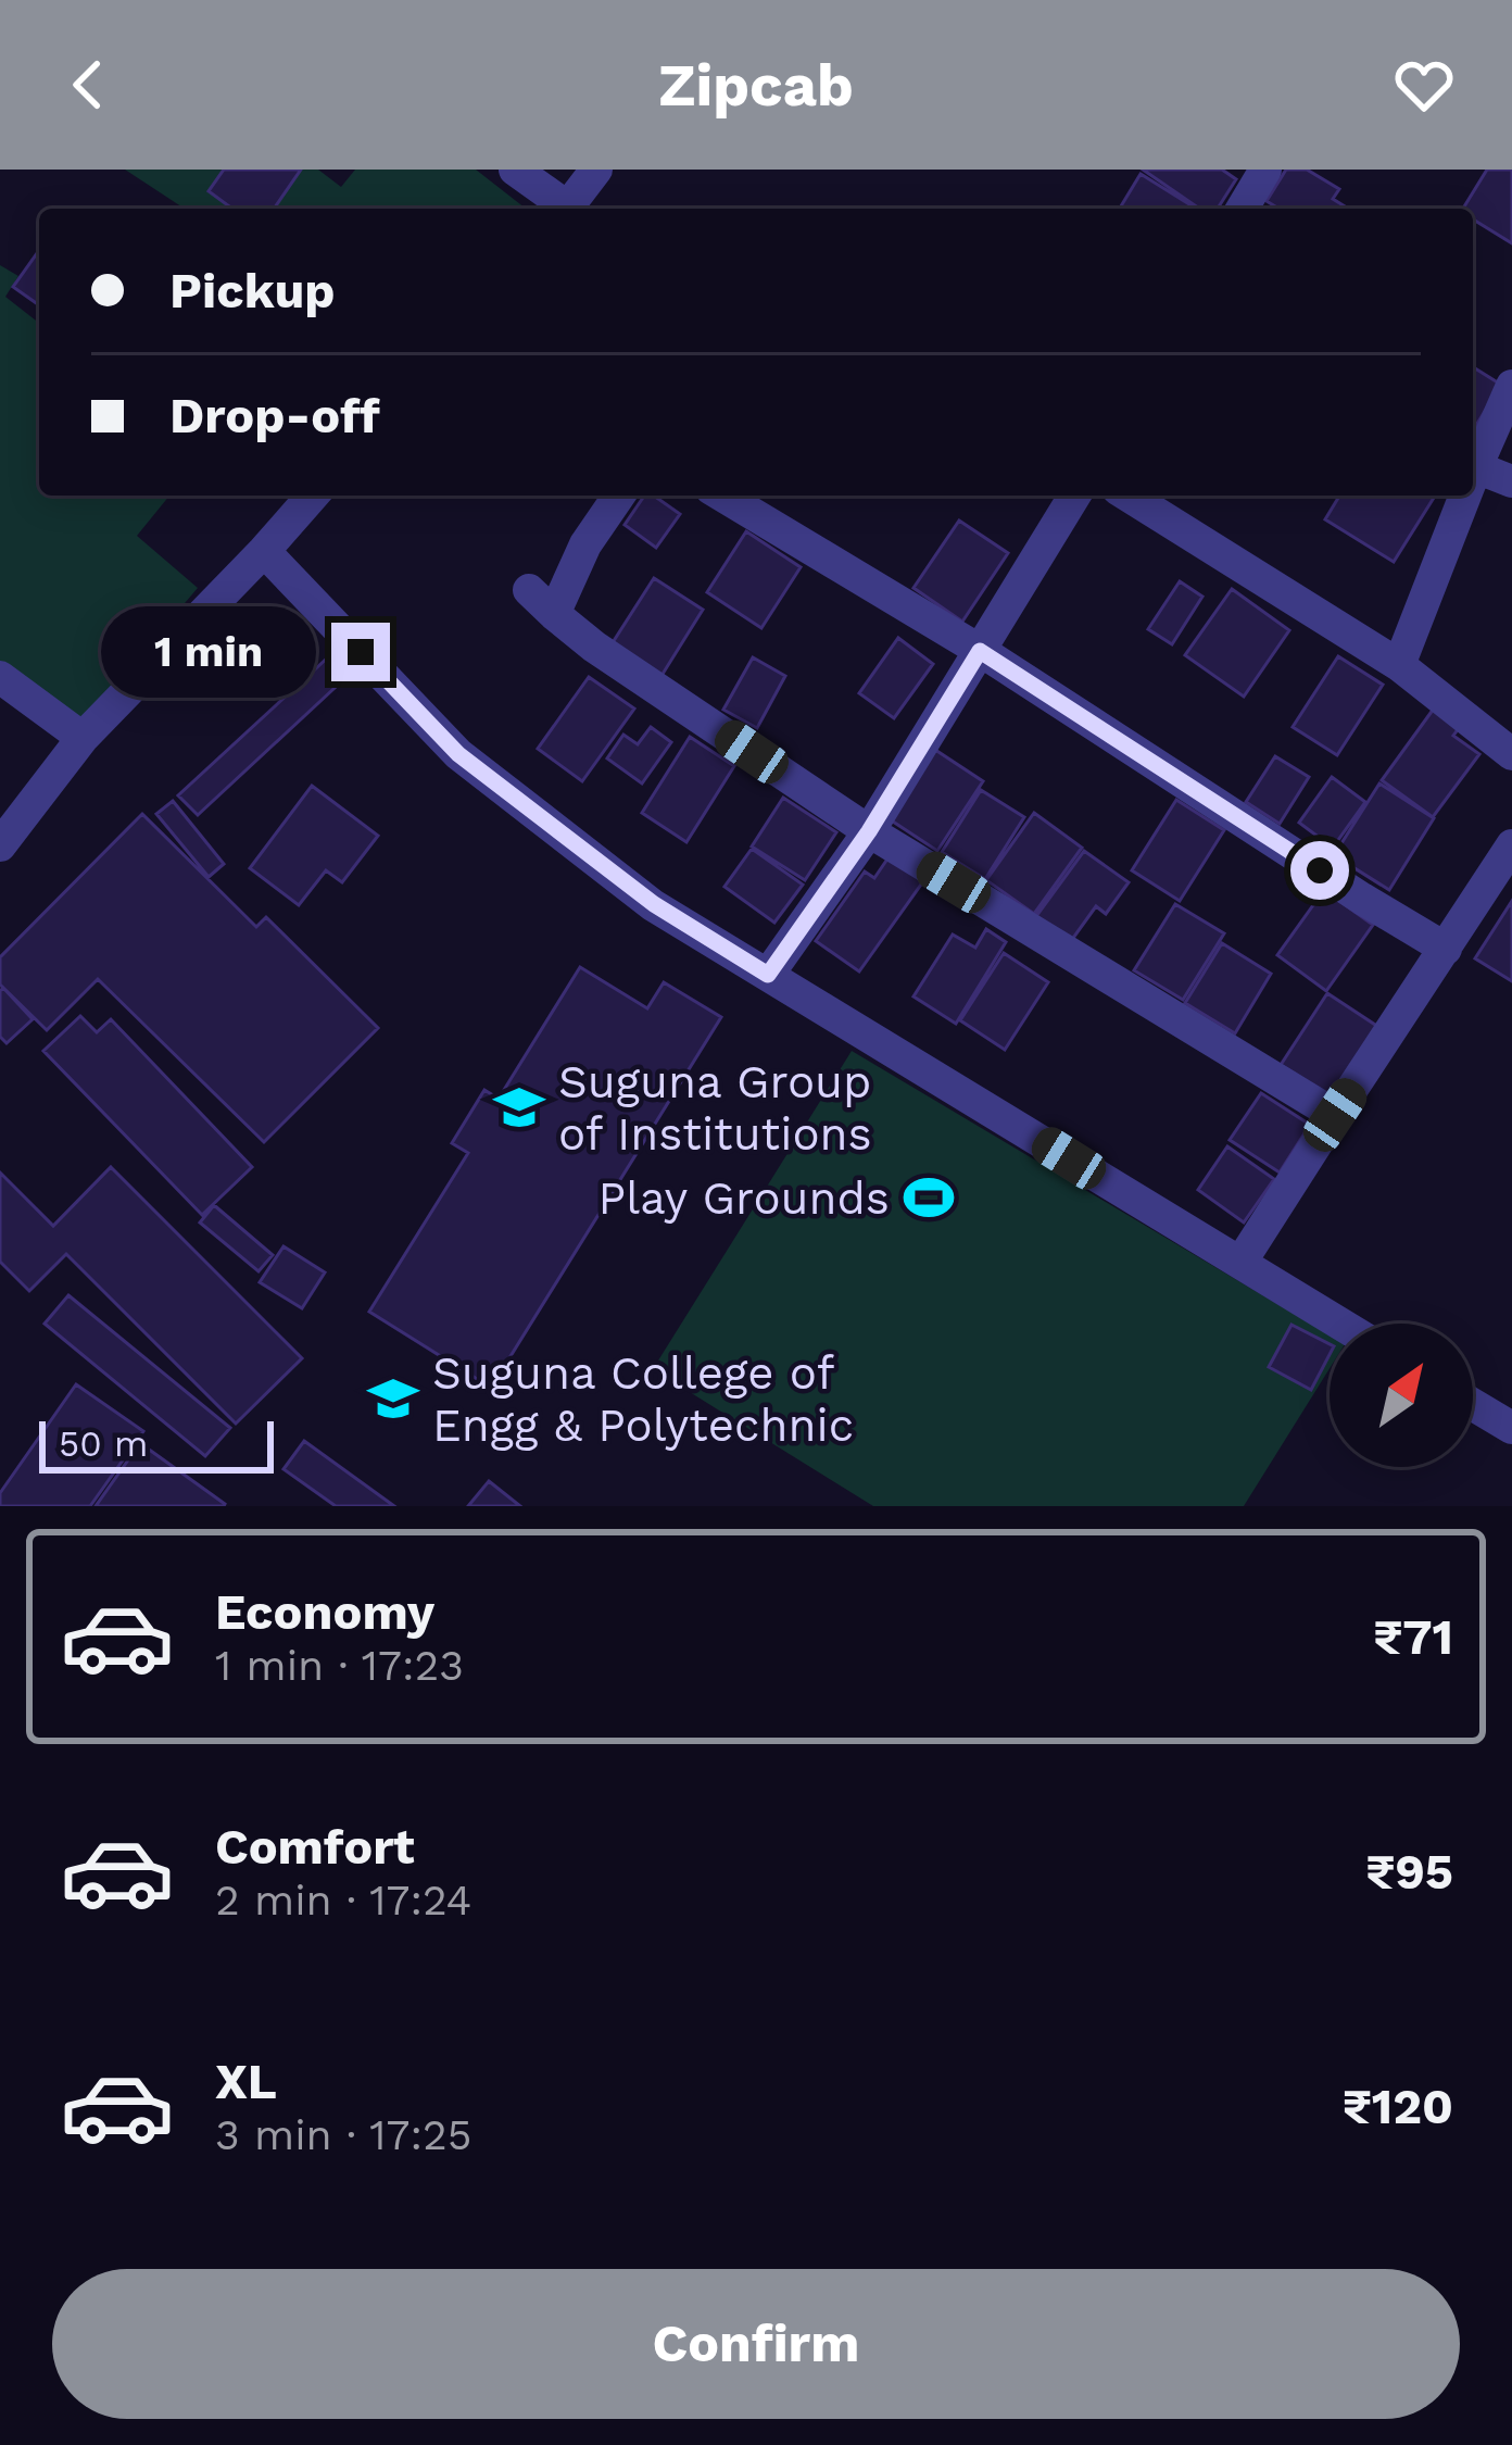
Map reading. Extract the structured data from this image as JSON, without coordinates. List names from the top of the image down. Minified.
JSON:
{"places":{"school or university":["Suguna Group of Institutions","Suguna College of Engg & Polytechnic"],"sports":["Play Grounds"]},"scale_bar":"50 m","north":"top right","page":{"header":"Zipcab","banner":["Pickup","Drop-off"],"bubble":"1 min","scale":"50 m","list":[{"name":"Economy","note":"1 min · 17:23","value":"₹71"},{"name":"Comfort","note":"2 min · 17:24","value":"₹95"},{"name":"XL","note":"3 min · 17:25","value":"₹120"}],"buttons":"Confirm"}}
